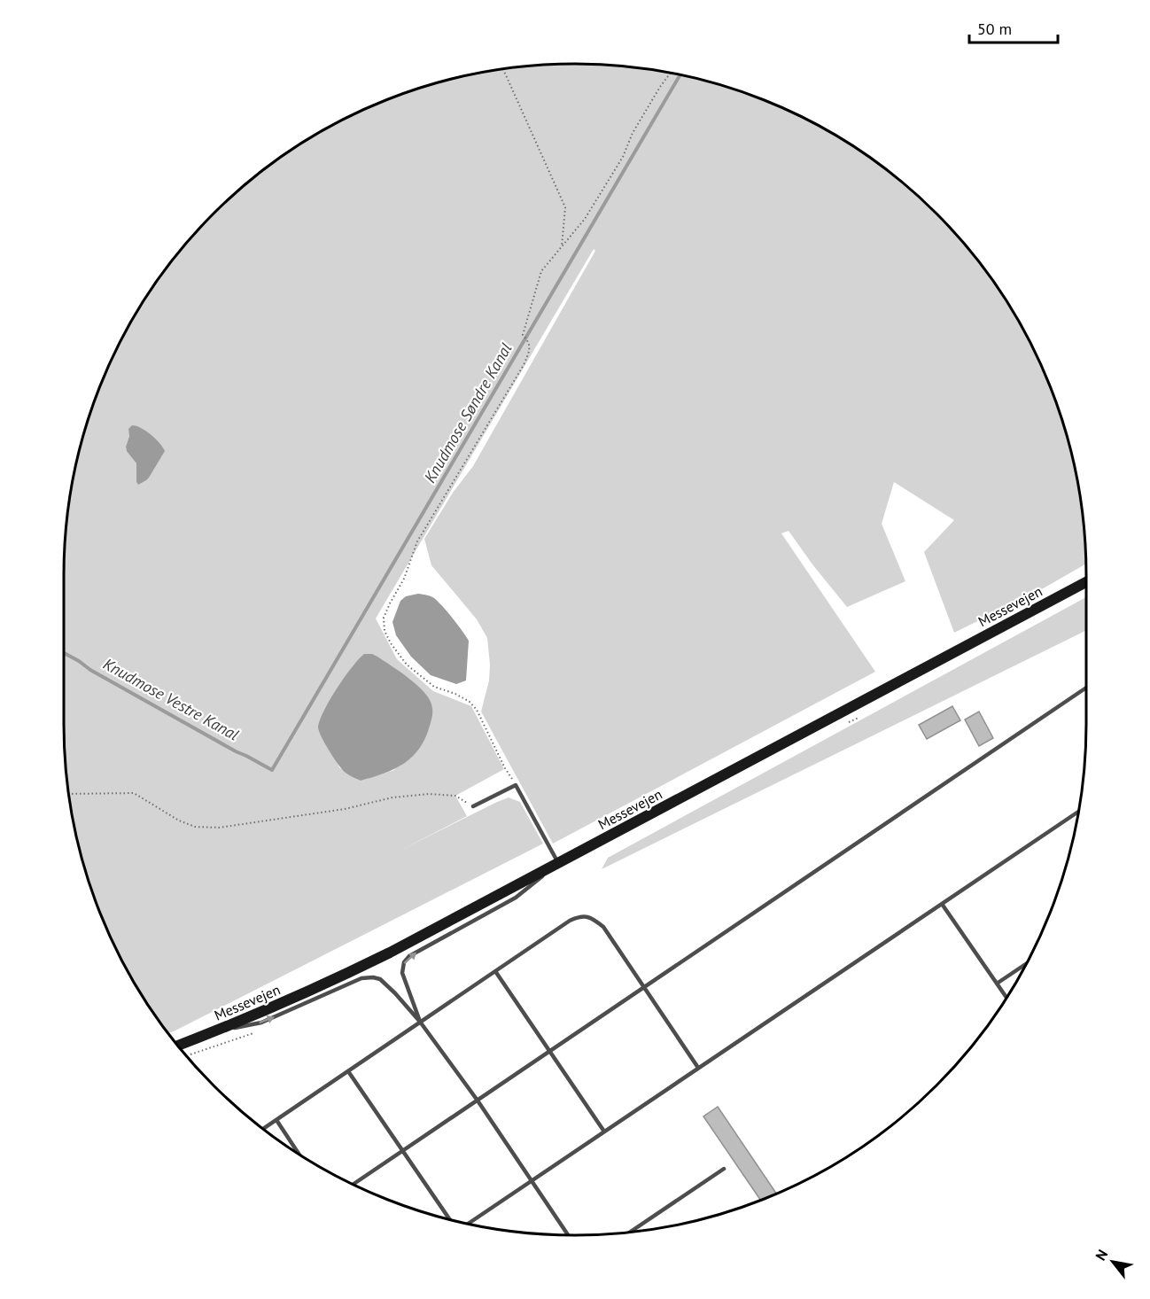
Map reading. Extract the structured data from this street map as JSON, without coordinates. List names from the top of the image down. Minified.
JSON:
{"streets":{"main road":["Messevejen"]},"water":["Knudmose Søndre Kanal","Knudmose Vestre Kanal"],"scale_bar":"50 m","north":"top left"}
